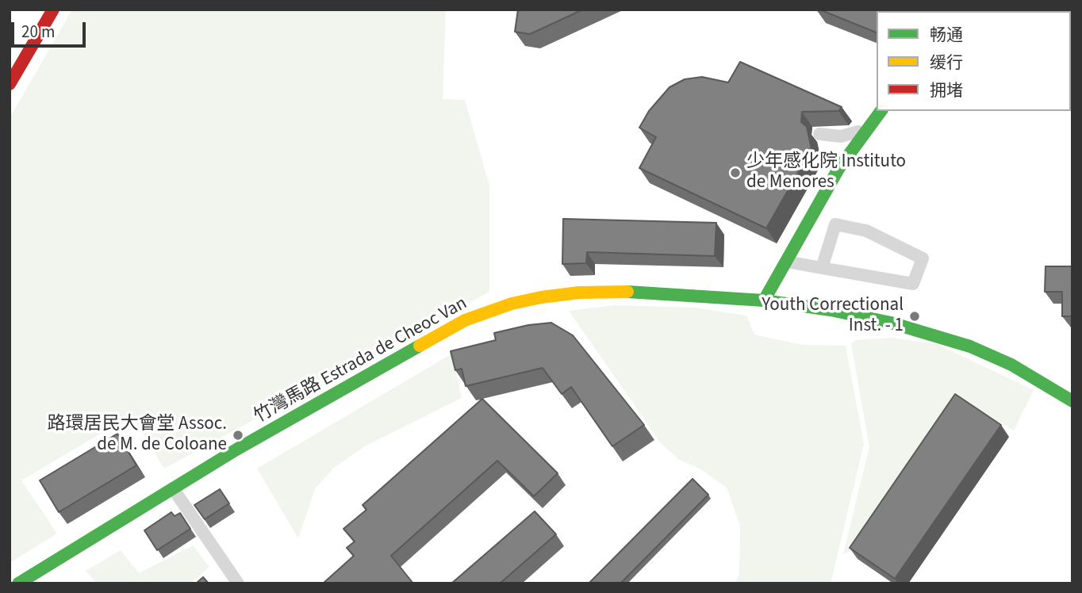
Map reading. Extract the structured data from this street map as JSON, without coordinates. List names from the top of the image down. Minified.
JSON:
{"streets":{"main road":["竹灣馬路 Estrada de Cheoc Van"]},"places":["少年感化院 Instituto de Menores","Youth Correctional Inst. - 1","路環居民大會堂 Assoc. de M. de Coloane"],"legend":["畅通","缓行","拥堵"],"scale_bar":"20 m"}
